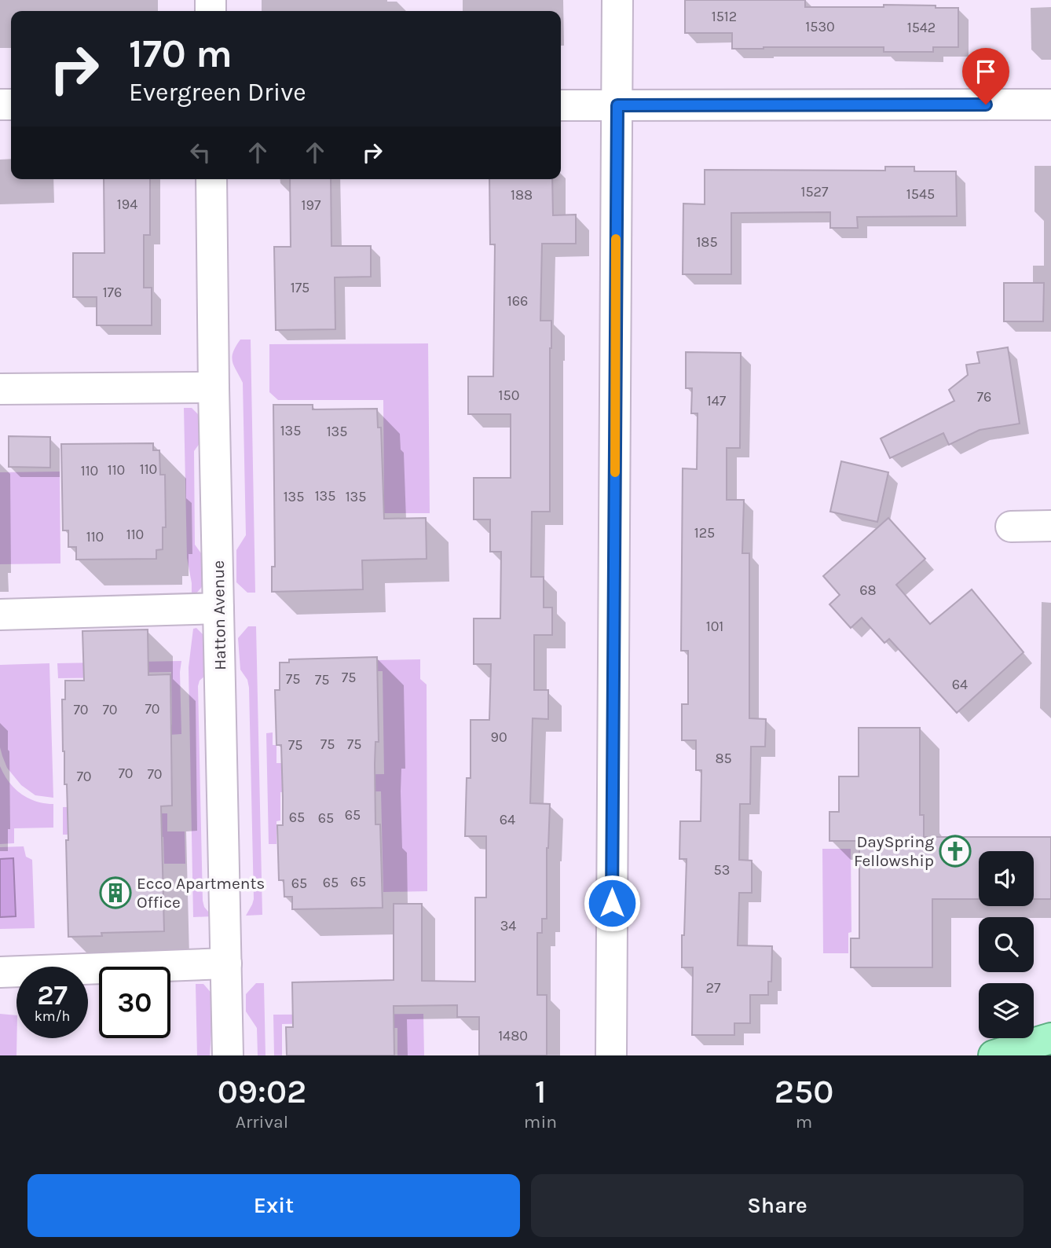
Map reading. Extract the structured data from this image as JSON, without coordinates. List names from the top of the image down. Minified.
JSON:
{"streets":{"street":["Hatton Avenue"]},"places":{"church":["DaySpring Fellowship"],"building":["Ecco Apartments Office"]},"house_numbers":["1512","1530","1542","1527","1545","188","194","197","185","175","176","166","150","76","147","135","135","110","110","110","135","135","135","125","110","110","68","101","75","75","75","64","70","70","70","90","75","75","75","85","70","70","70","65","65","65","64","53","65","65","65","34","27","1480"],"page":{"turn":["170 m","Evergreen Drive"],"speed":"27 km/h","limit":"30","eta":["09:02","Arrival","1","min","250","m"],"buttons":["Exit","Share"]}}
